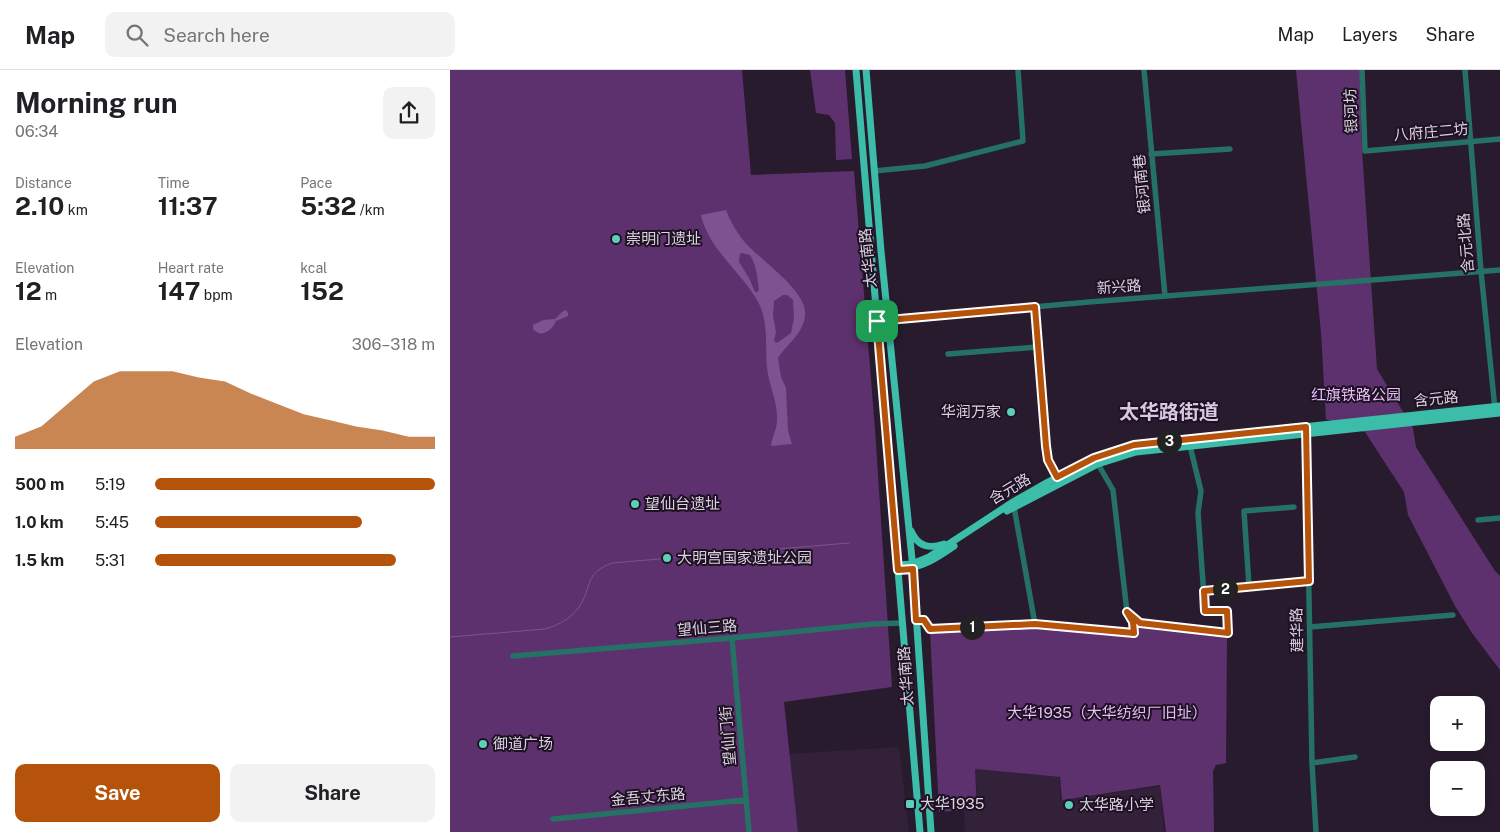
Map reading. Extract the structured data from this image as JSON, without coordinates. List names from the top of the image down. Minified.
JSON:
{"streets":{"main road":["太华南路","含元路"],"street":["银河坊","八府庄二坊","银河南巷","含元北路","新兴路","望仙三路","建华路","望仙门街","金吾丈东路"]},"crossings":[["银河坊","八府庄二坊"],["八府庄二坊","含元北路"],["银河南巷","新兴路"],["含元北路","新兴路"],["含元北路","含元路"],["太华南路","新兴路"],["太华南路","含元路"],["太华南路","望仙三路"],["含元路","建华路"],["望仙三路","望仙门街"],["望仙门街","金吾丈东路"]],"districts":["太华路街道"],"parks":["红旗铁路公园","大华1935（大华纺织厂旧址）"],"places":{"other":["崇明门遗址","华润万家","望仙台遗址","大明宫国家遗址公园","御道广场","太华路小学"],"transit":["大华1935"]},"page":{"header":"Map","search":"Search here","nav":["Map","Layers","Share"],"heading":["Morning run","06:34"],"stats":[["Distance","2.10 km"],["Time","11:37"],["Pace","5:32 /km"],["Elevation","12 m"],["Heart rate","147 bpm"],["kcal","152"]],"chart":["Elevation","306–318 m"],"pins":["3","2","1"],"list":[{"name":"500 m","note":"5:19"},{"name":"1.0 km","note":"5:45"},{"name":"1.5 km","note":"5:31"}],"map_buttons":["+","−"],"buttons":["Save","Share"]}}
